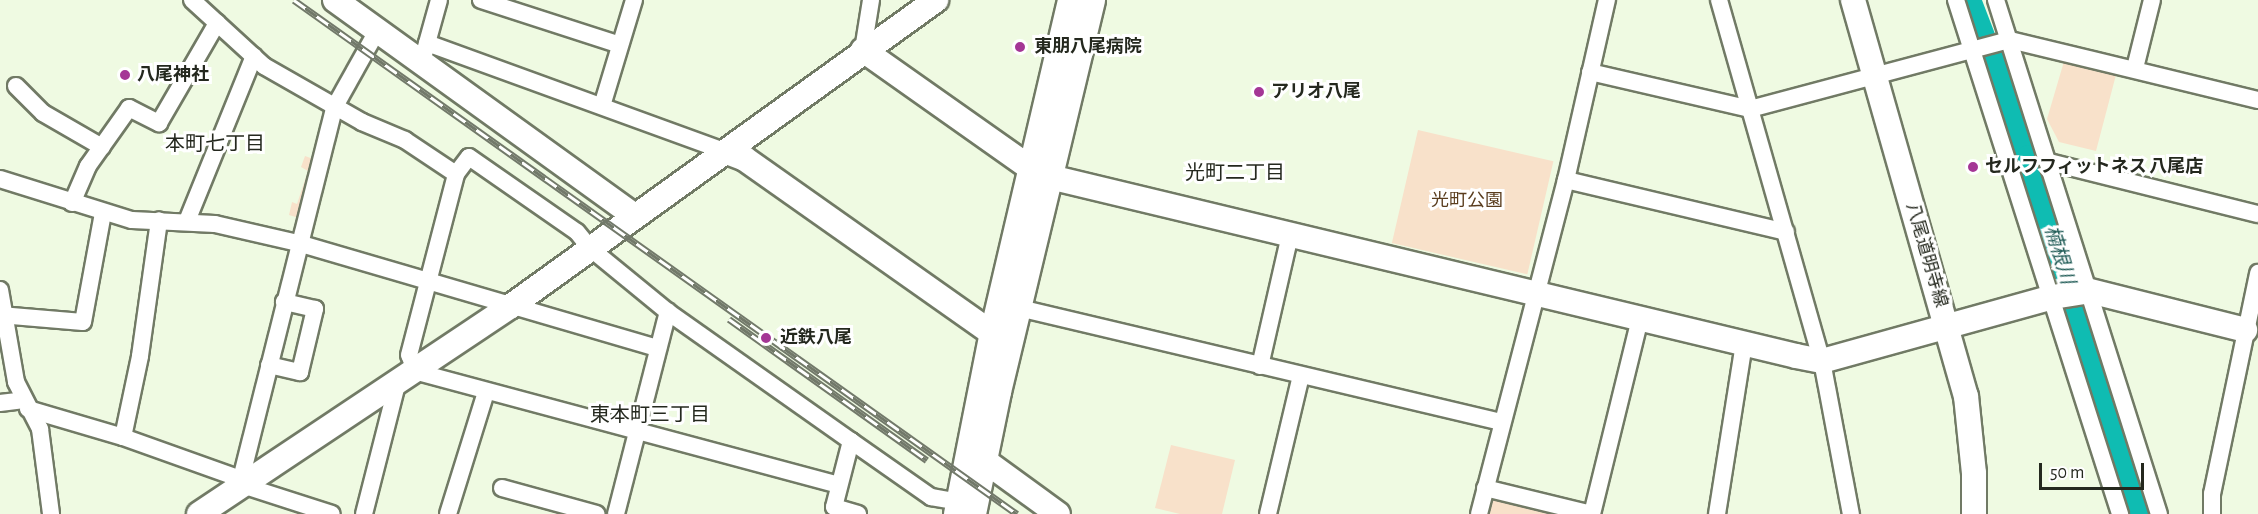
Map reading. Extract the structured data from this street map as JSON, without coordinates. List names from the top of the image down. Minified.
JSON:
{"streets":{"street":["八尾道明寺線"]},"districts":["本町七丁目","光町二丁目","東本町三丁目"],"water":["楠根川"],"parks":["光町公園"],"places":["東朋八尾病院","八尾神社","アリオ八尾","セルフフィットネス 八尾店","近鉄八尾"],"scale_bar":"50 m"}
